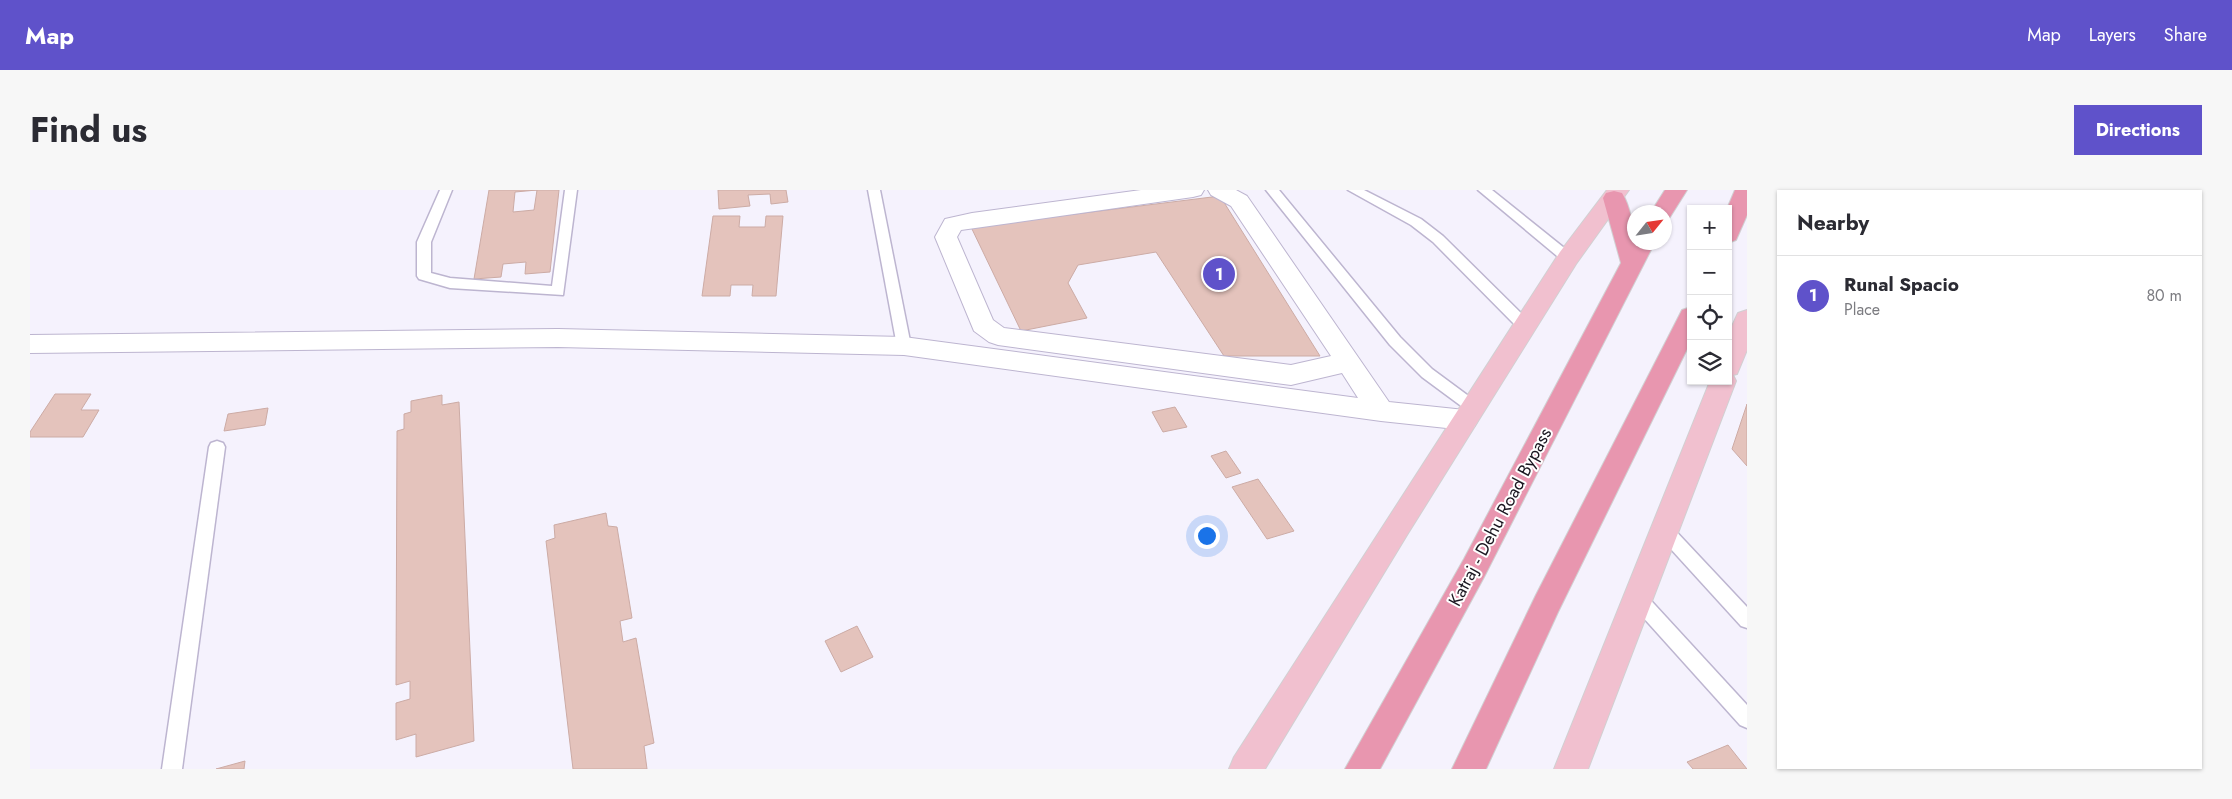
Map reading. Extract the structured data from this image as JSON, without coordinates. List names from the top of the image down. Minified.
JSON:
{"streets":{"highway":["Katraj - Dehu Road Bypass"]},"north":"top right","page":{"header":"Map","nav":["Map","Layers","Share"],"title":"Find us","buttons":"Directions","heading":"Nearby","map_buttons":["+","−"],"list":[{"mark":"1","name":"Runal Spacio","note":"Place","value":"80 m"}],"pins":"1"}}
